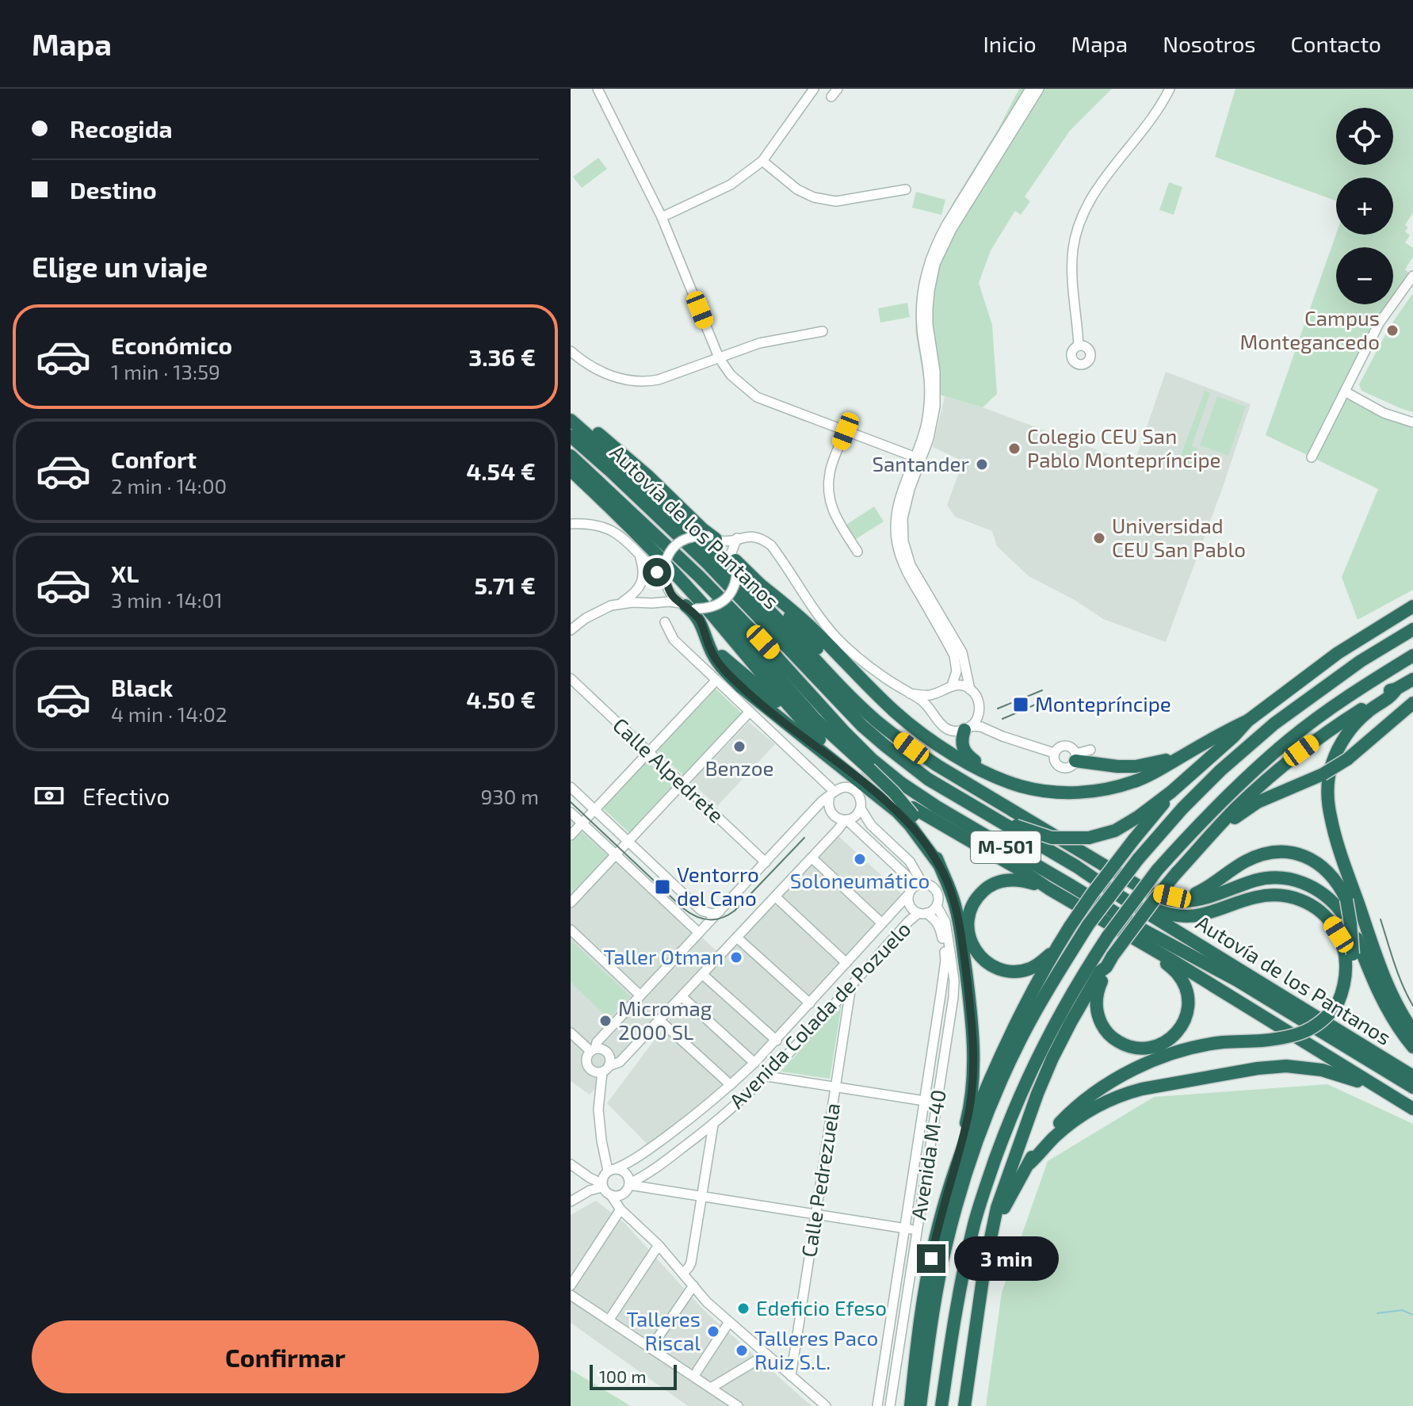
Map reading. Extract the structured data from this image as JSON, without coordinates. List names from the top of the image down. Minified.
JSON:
{"streets":{"highway":["Autovía de los Pantanos","M-501"],"street":["Calle Alpedrete","Avenida Colada de Pozuelo","Avenida M-40","Calle Pedrezuela"]},"crossings":[["Avenida Colada de Pozuelo","Avenida M-40"],["Avenida Colada de Pozuelo","Calle Pedrezuela"]],"places":{"other":["Campus Montegancedo","Colegio CEU San Pablo Montepríncipe","Santander","Universidad CEU San Pablo","Benzoe","Soloneumático","Taller Otman","Micromag 2000 SL","Edeficio Efeso","Talleres Riscal","Talleres Paco Ruiz S.L."],"transit":["Montepríncipe","Ventorro del Cano"]},"scale_bar":"100 m","page":{"header":"Mapa","nav":["Inicio","Mapa","Nosotros","Contacto"],"banner":["Recogida","Destino"],"map_buttons":["+","−"],"heading":"Elige un viaje","list":[{"name":"Económico","note":"1 min · 13:59","value":"3.36 €"},{"name":"Confort","note":"2 min · 14:00","value":"4.54 €"},{"name":"XL","note":"3 min · 14:01","value":"5.71 €"},{"name":"Black","note":"4 min · 14:02","value":"4.50 €"}],"pay":["Efectivo","930 m"],"bubble":"3 min","buttons":"Confirmar","scale":"100 m"}}
